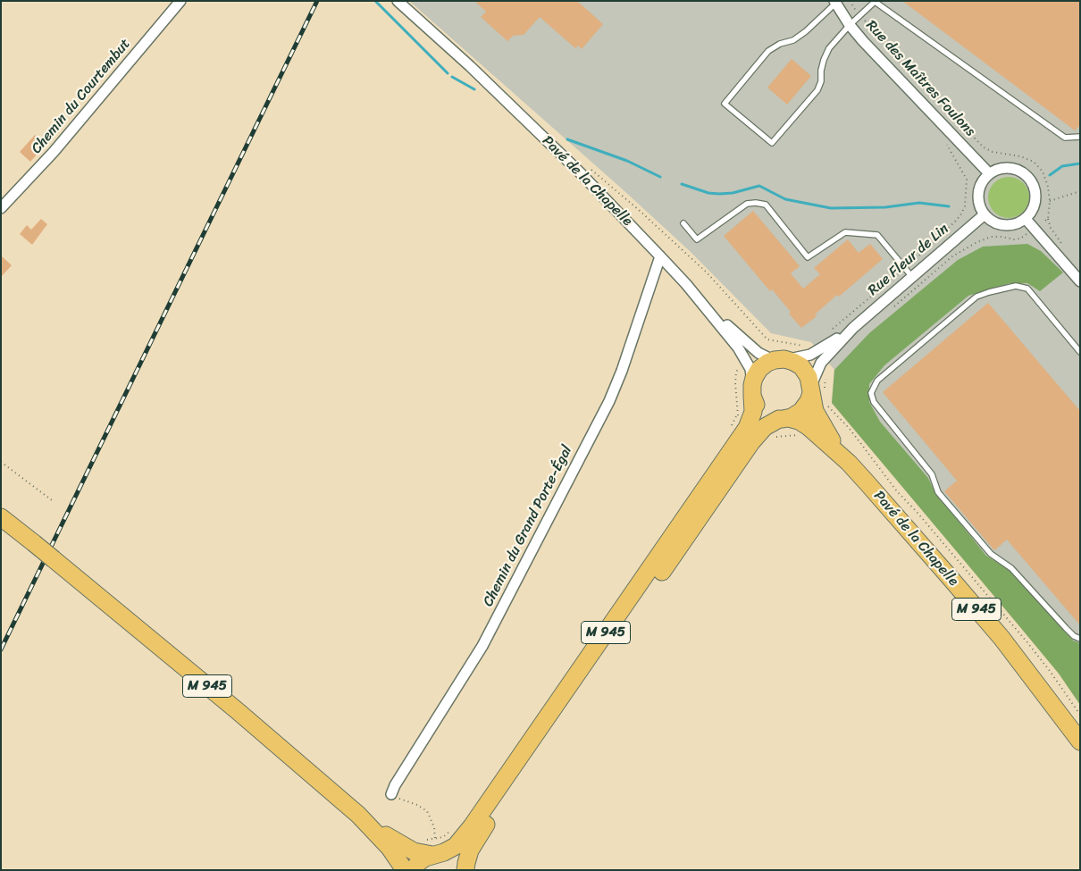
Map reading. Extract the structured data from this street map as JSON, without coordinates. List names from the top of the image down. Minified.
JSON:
{"streets":{"main road":["Pavé de la Chapelle","M 945"],"street":["Rue des Maîtres Foulons","Chemin du Courtembut","Rue Fleur de Lin","Chemin du Grand Porte-Égal"]},"crossings":[["Rue des Maîtres Foulons","Rue Fleur de Lin"],["Pavé de la Chapelle","Rue Fleur de Lin"],["Pavé de la Chapelle","Chemin du Grand Porte-Égal"],["Pavé de la Chapelle","M 945"],["Rue Fleur de Lin","M 945"]]}
